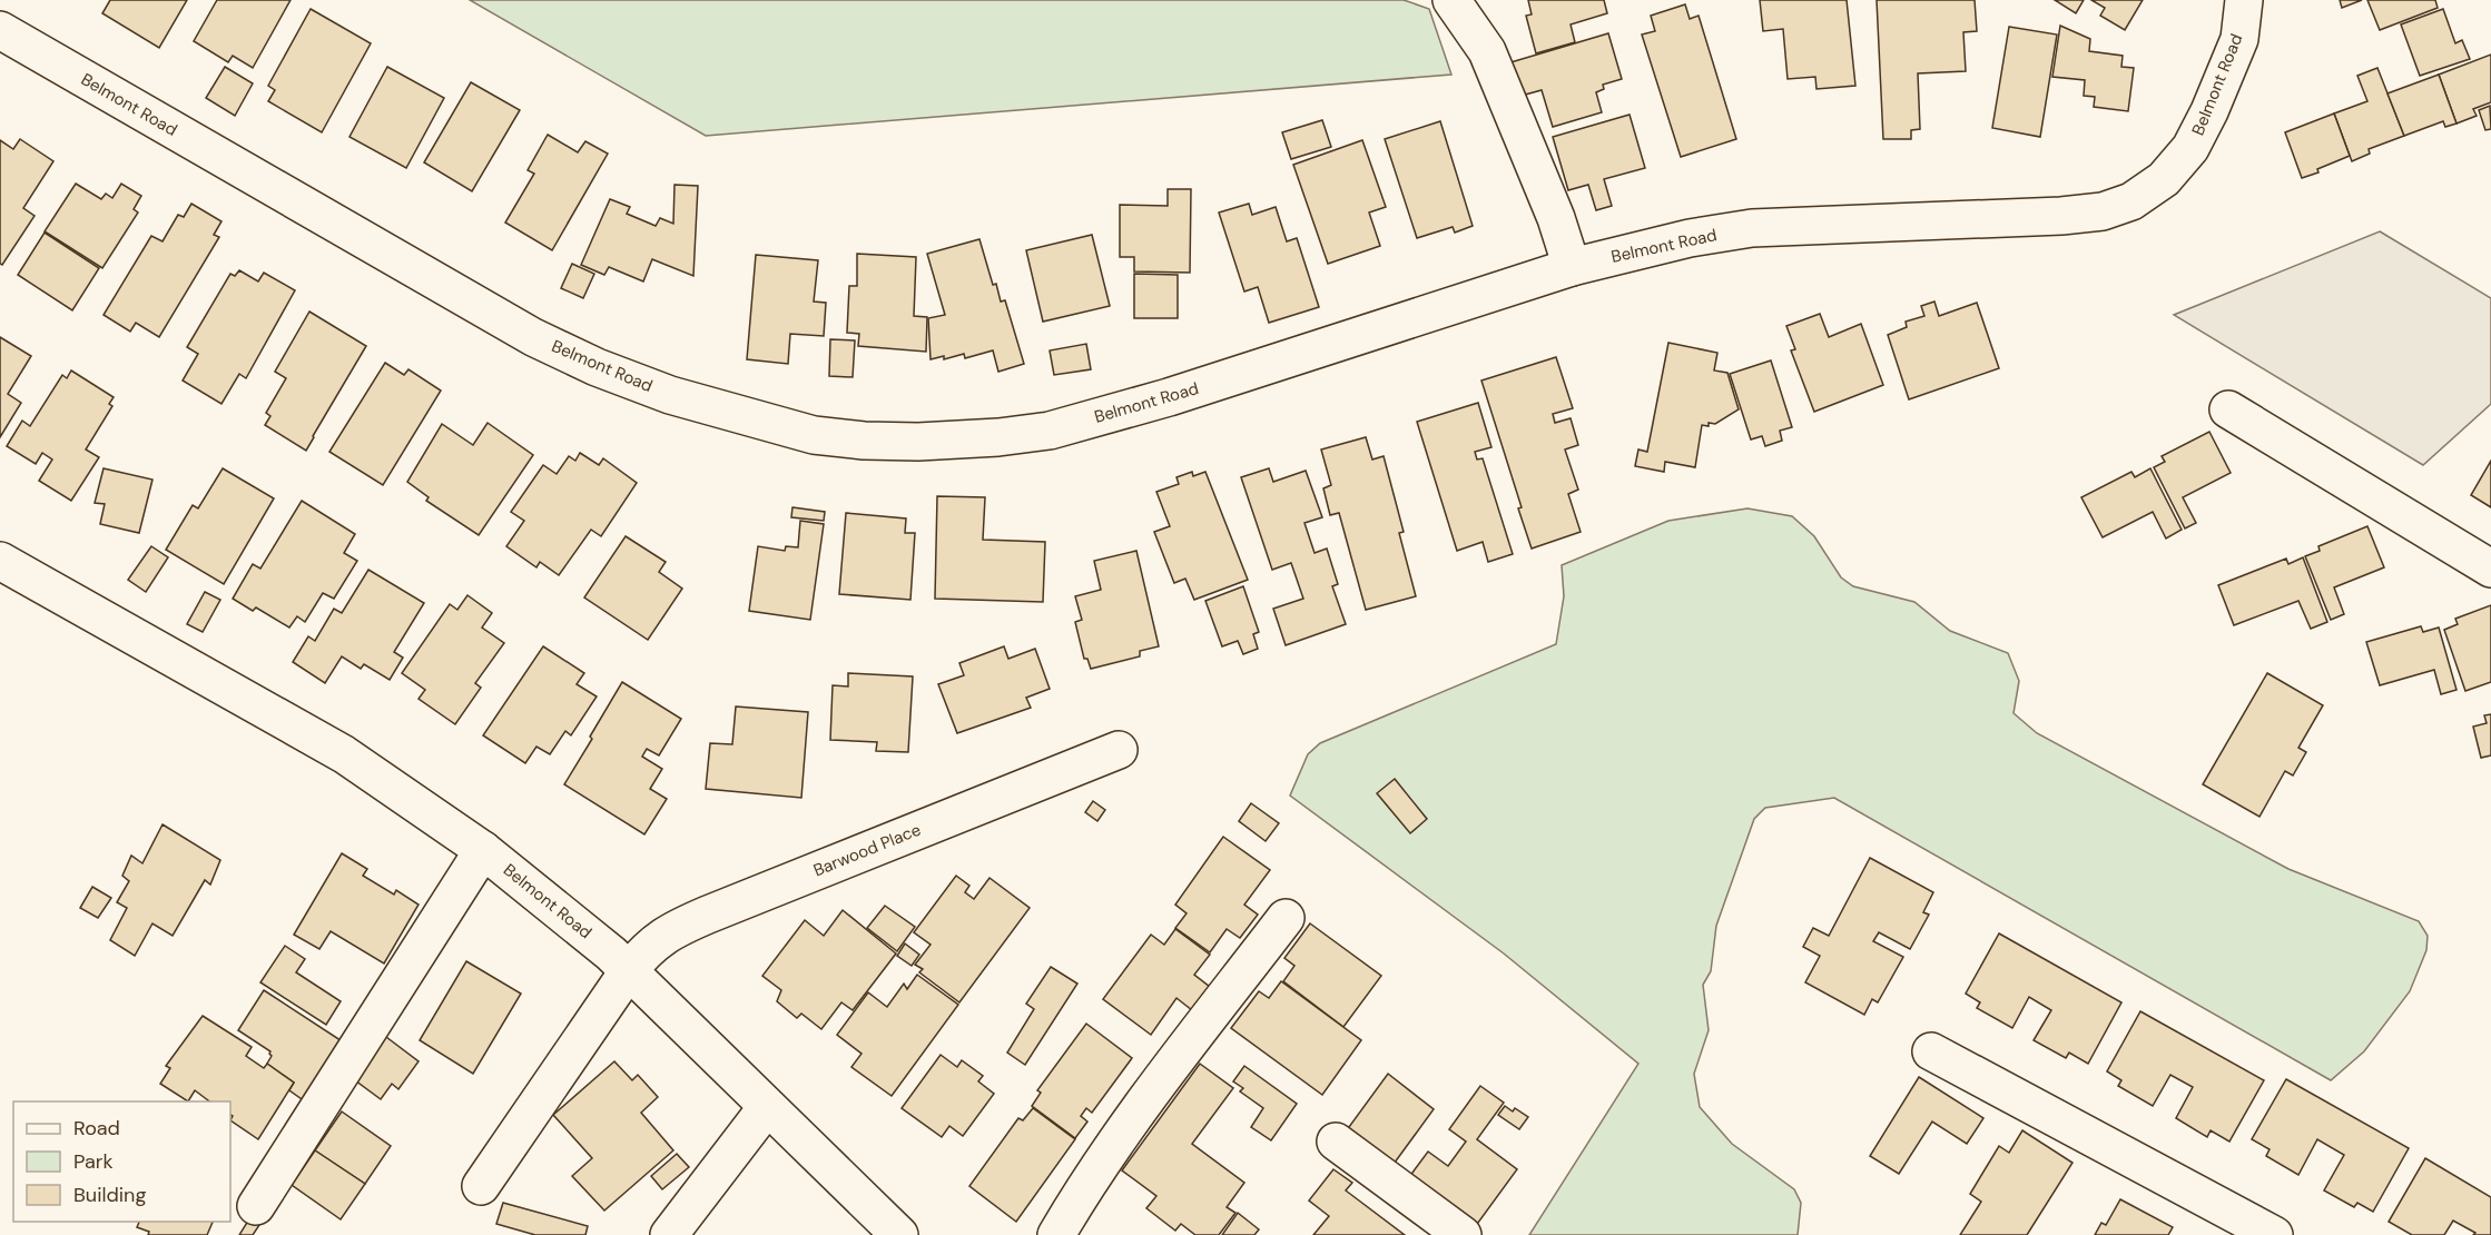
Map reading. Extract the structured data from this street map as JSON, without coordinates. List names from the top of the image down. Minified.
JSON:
{"streets":{"street":["Belmont Road","Barwood Place"]},"crossings":[["Belmont Road","Barwood Place"]],"legend":["Road","Park","Building"]}
